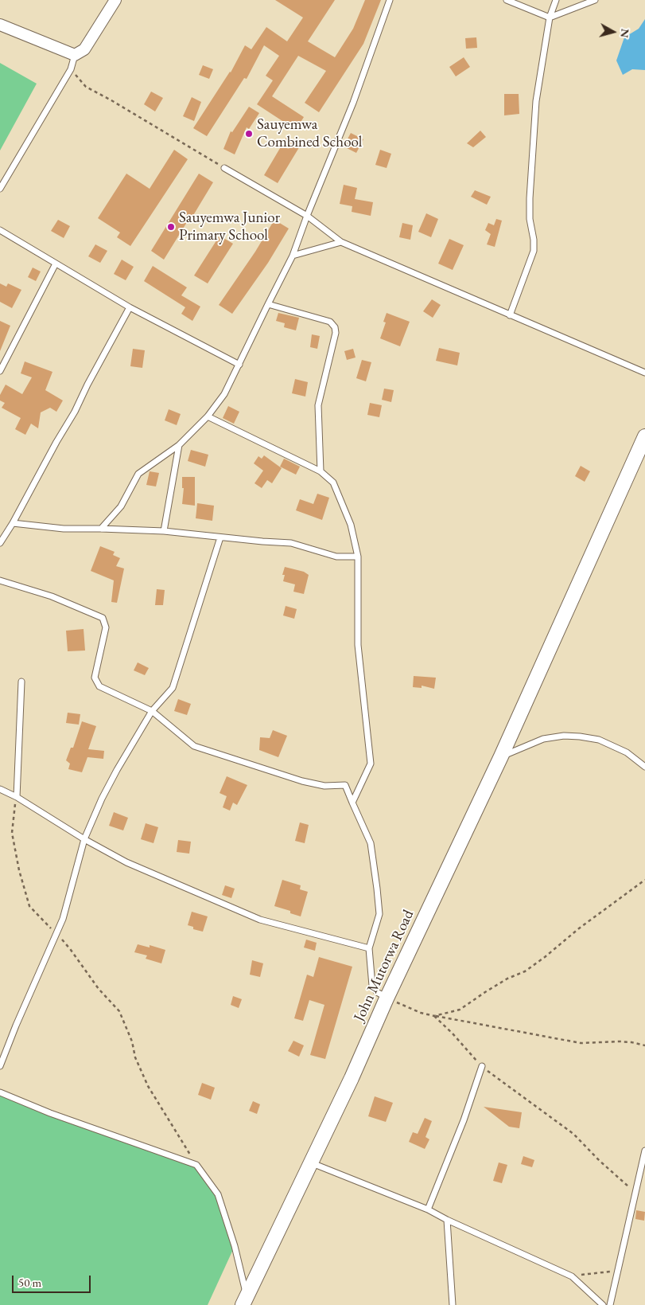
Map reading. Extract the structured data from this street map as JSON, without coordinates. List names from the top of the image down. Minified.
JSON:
{"streets":{"street":["John Mutorwa Road"]},"places":["Sauyemwa Combined School","Sauyemwa Junior Primary School"],"scale_bar":"50 m","north":"right"}
